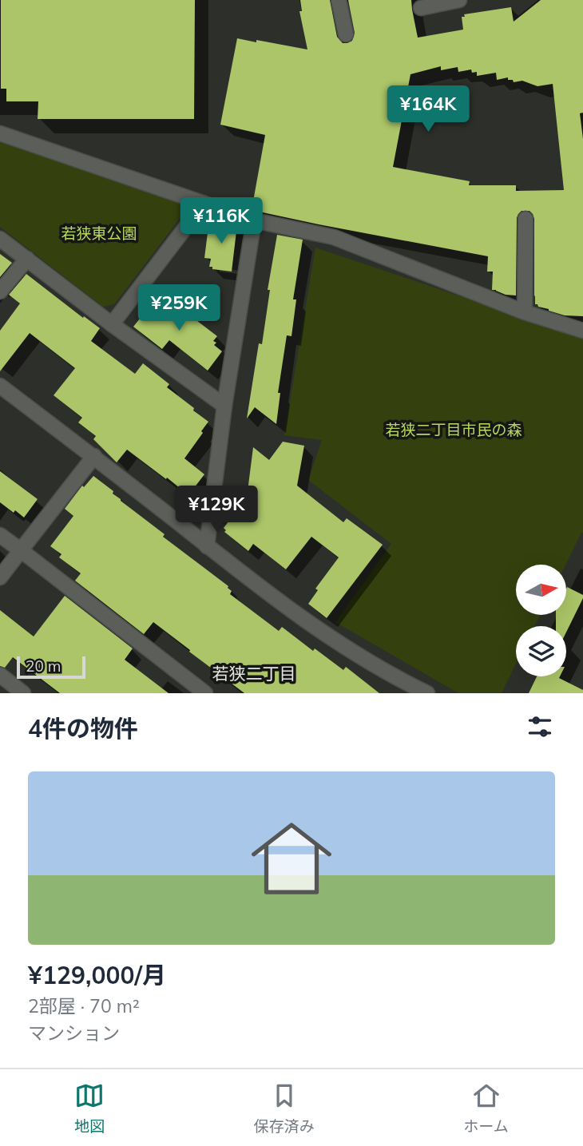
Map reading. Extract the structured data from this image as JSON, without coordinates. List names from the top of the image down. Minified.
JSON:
{"districts":["若狭二丁目"],"parks":["若狭東公園","若狭二丁目市民の森"],"scale_bar":"20 m","north":"right","page":{"price":["¥164K","¥116K","¥259K","¥129K"],"scale":"20 m","heading":"4件の物件","list":[{"name":"¥129,000/月","note":"2部屋 · 70 m² · マンション"}],"tabs":["地図","保存済み","ホーム"]}}
